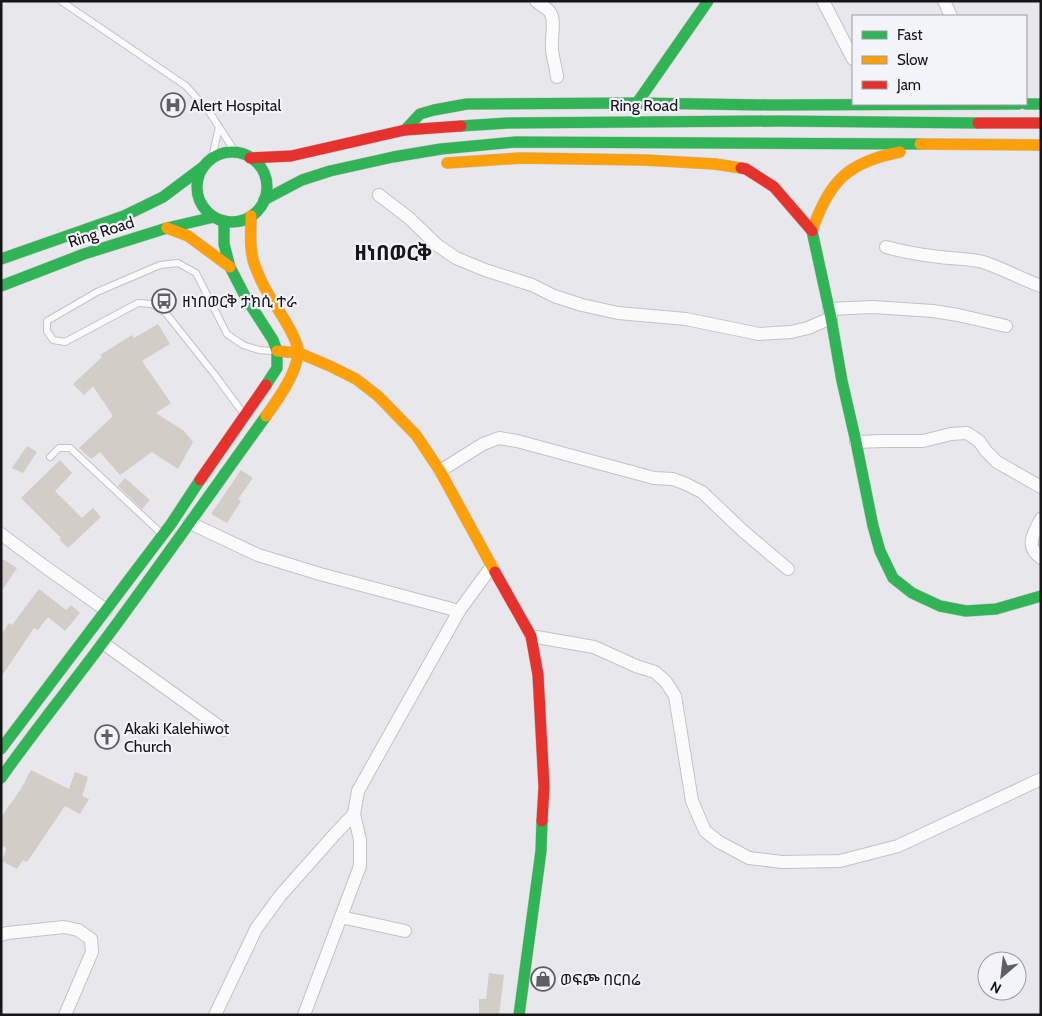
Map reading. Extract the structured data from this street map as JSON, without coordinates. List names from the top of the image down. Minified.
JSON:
{"streets":{"main road":["Ring Road"]},"districts":["ዘነበወርቅ"],"places":{"hospital":["Alert Hospital"],"bus stop":["ዘነበወርቅ ታክሲ ተራ"],"church":["Akaki Kalehiwot Church"],"shop":["ወፍጮ በርበሬ"]},"legend":["Fast","Slow","Jam"],"north":"bottom left"}
